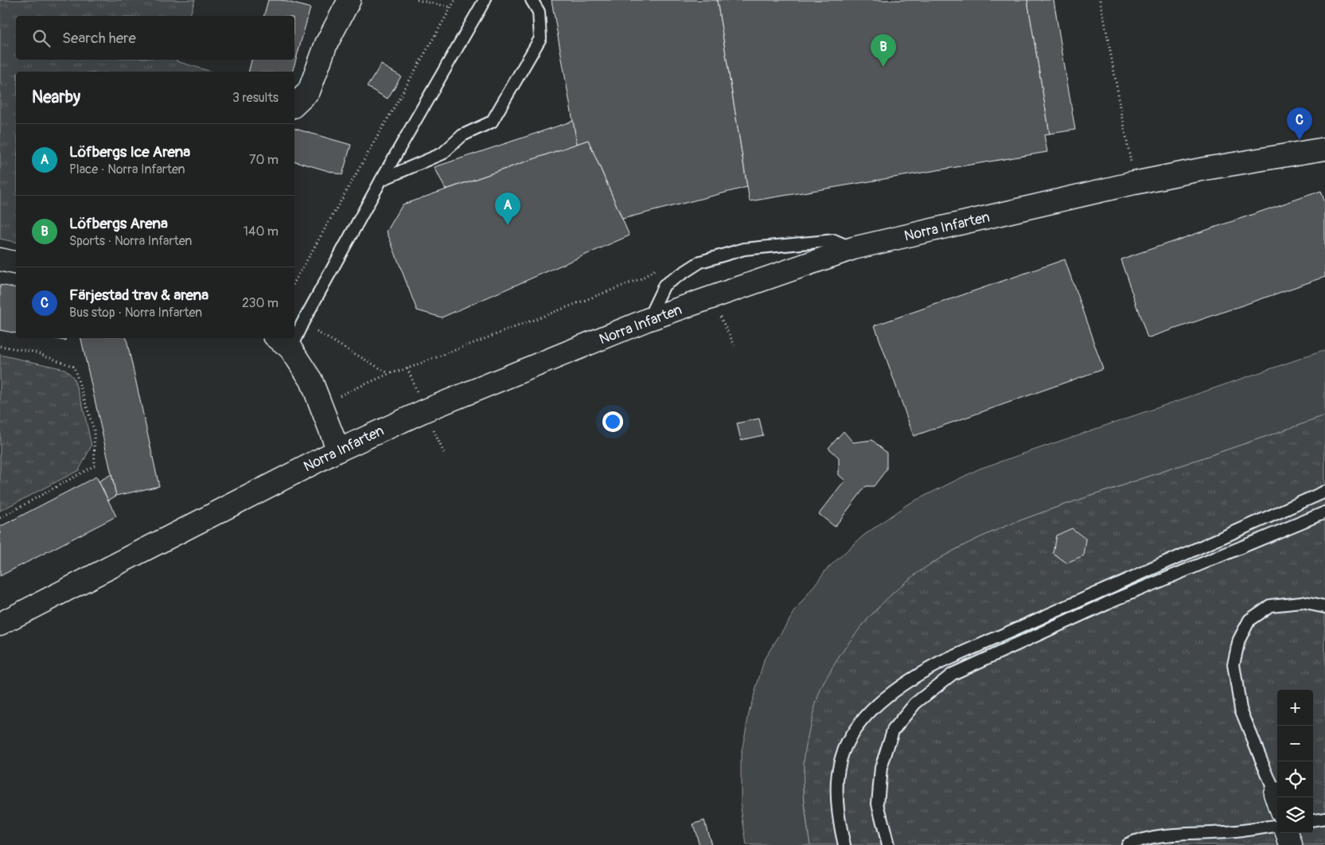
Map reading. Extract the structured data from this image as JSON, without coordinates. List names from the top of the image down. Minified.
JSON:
{"streets":{"street":["Norra Infarten"]},"page":{"search":"Search here","pins":["B","C","A"],"heading":["Nearby","3 results"],"list":[{"mark":"A","name":"Löfbergs Ice Arena","note":"Place · Norra Infarten","value":"70 m"},{"mark":"B","name":"Löfbergs Arena","note":"Sports · Norra Infarten","value":"140 m"},{"mark":"C","name":"Färjestad trav & arena","note":"Bus stop · Norra Infarten","value":"230 m"}],"map_buttons":["+","−"]}}
